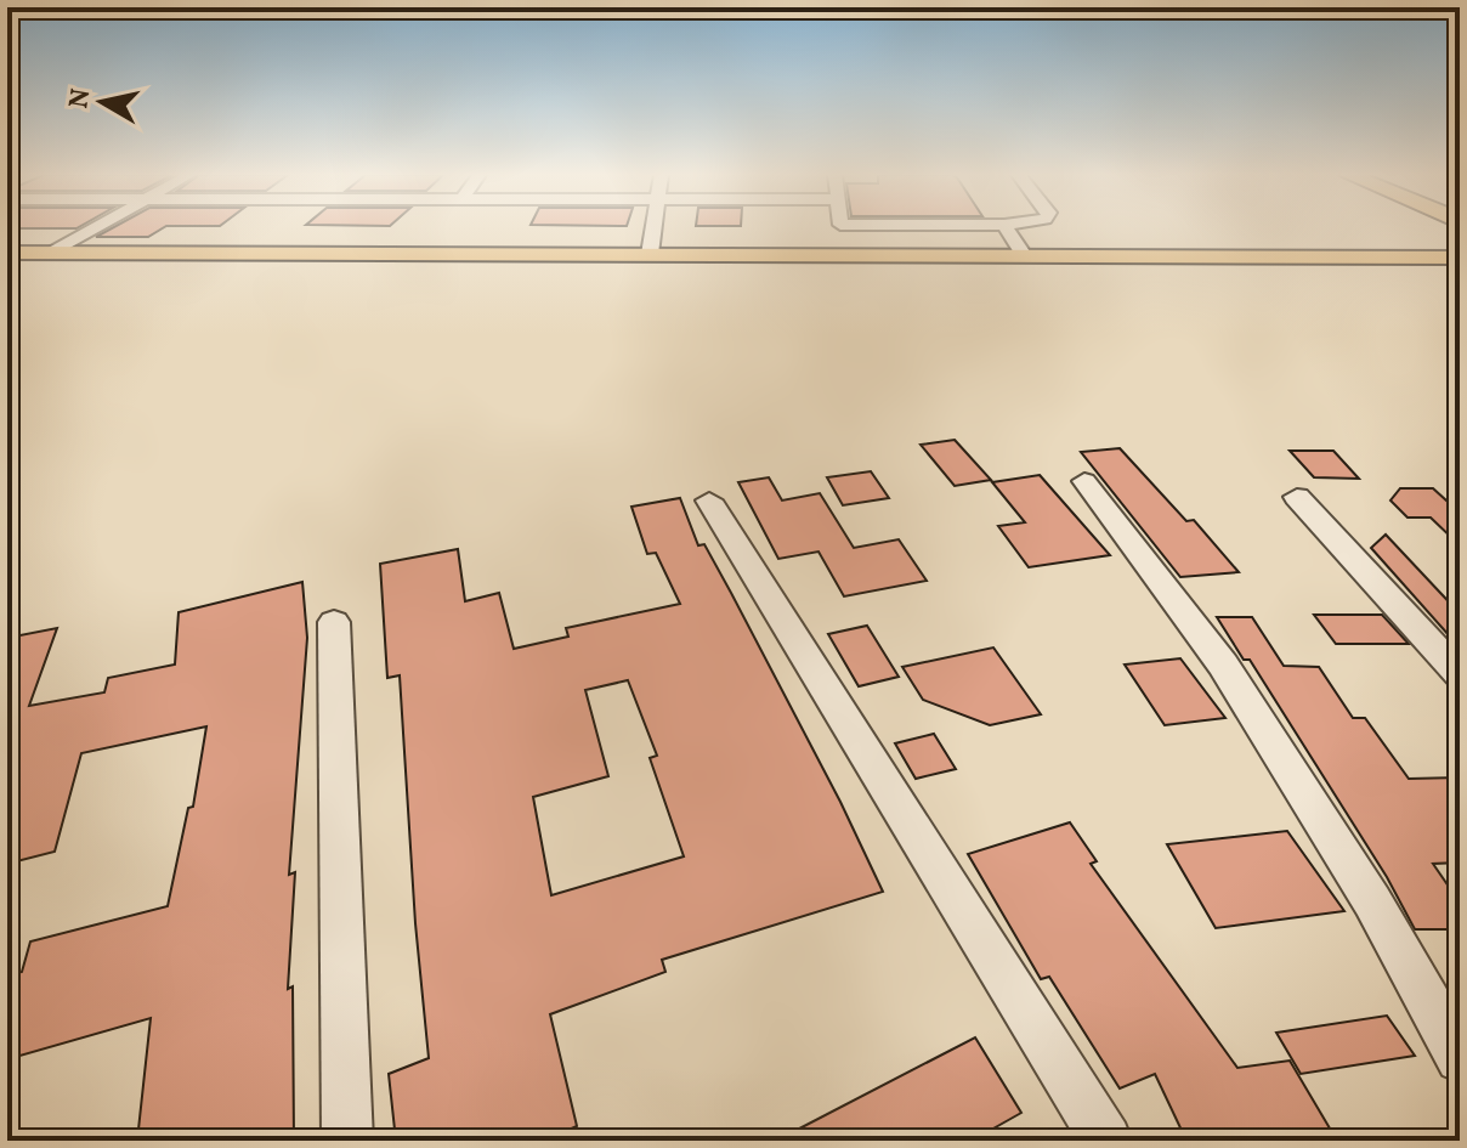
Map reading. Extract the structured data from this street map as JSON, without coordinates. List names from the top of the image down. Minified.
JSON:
{"north":"left"}
